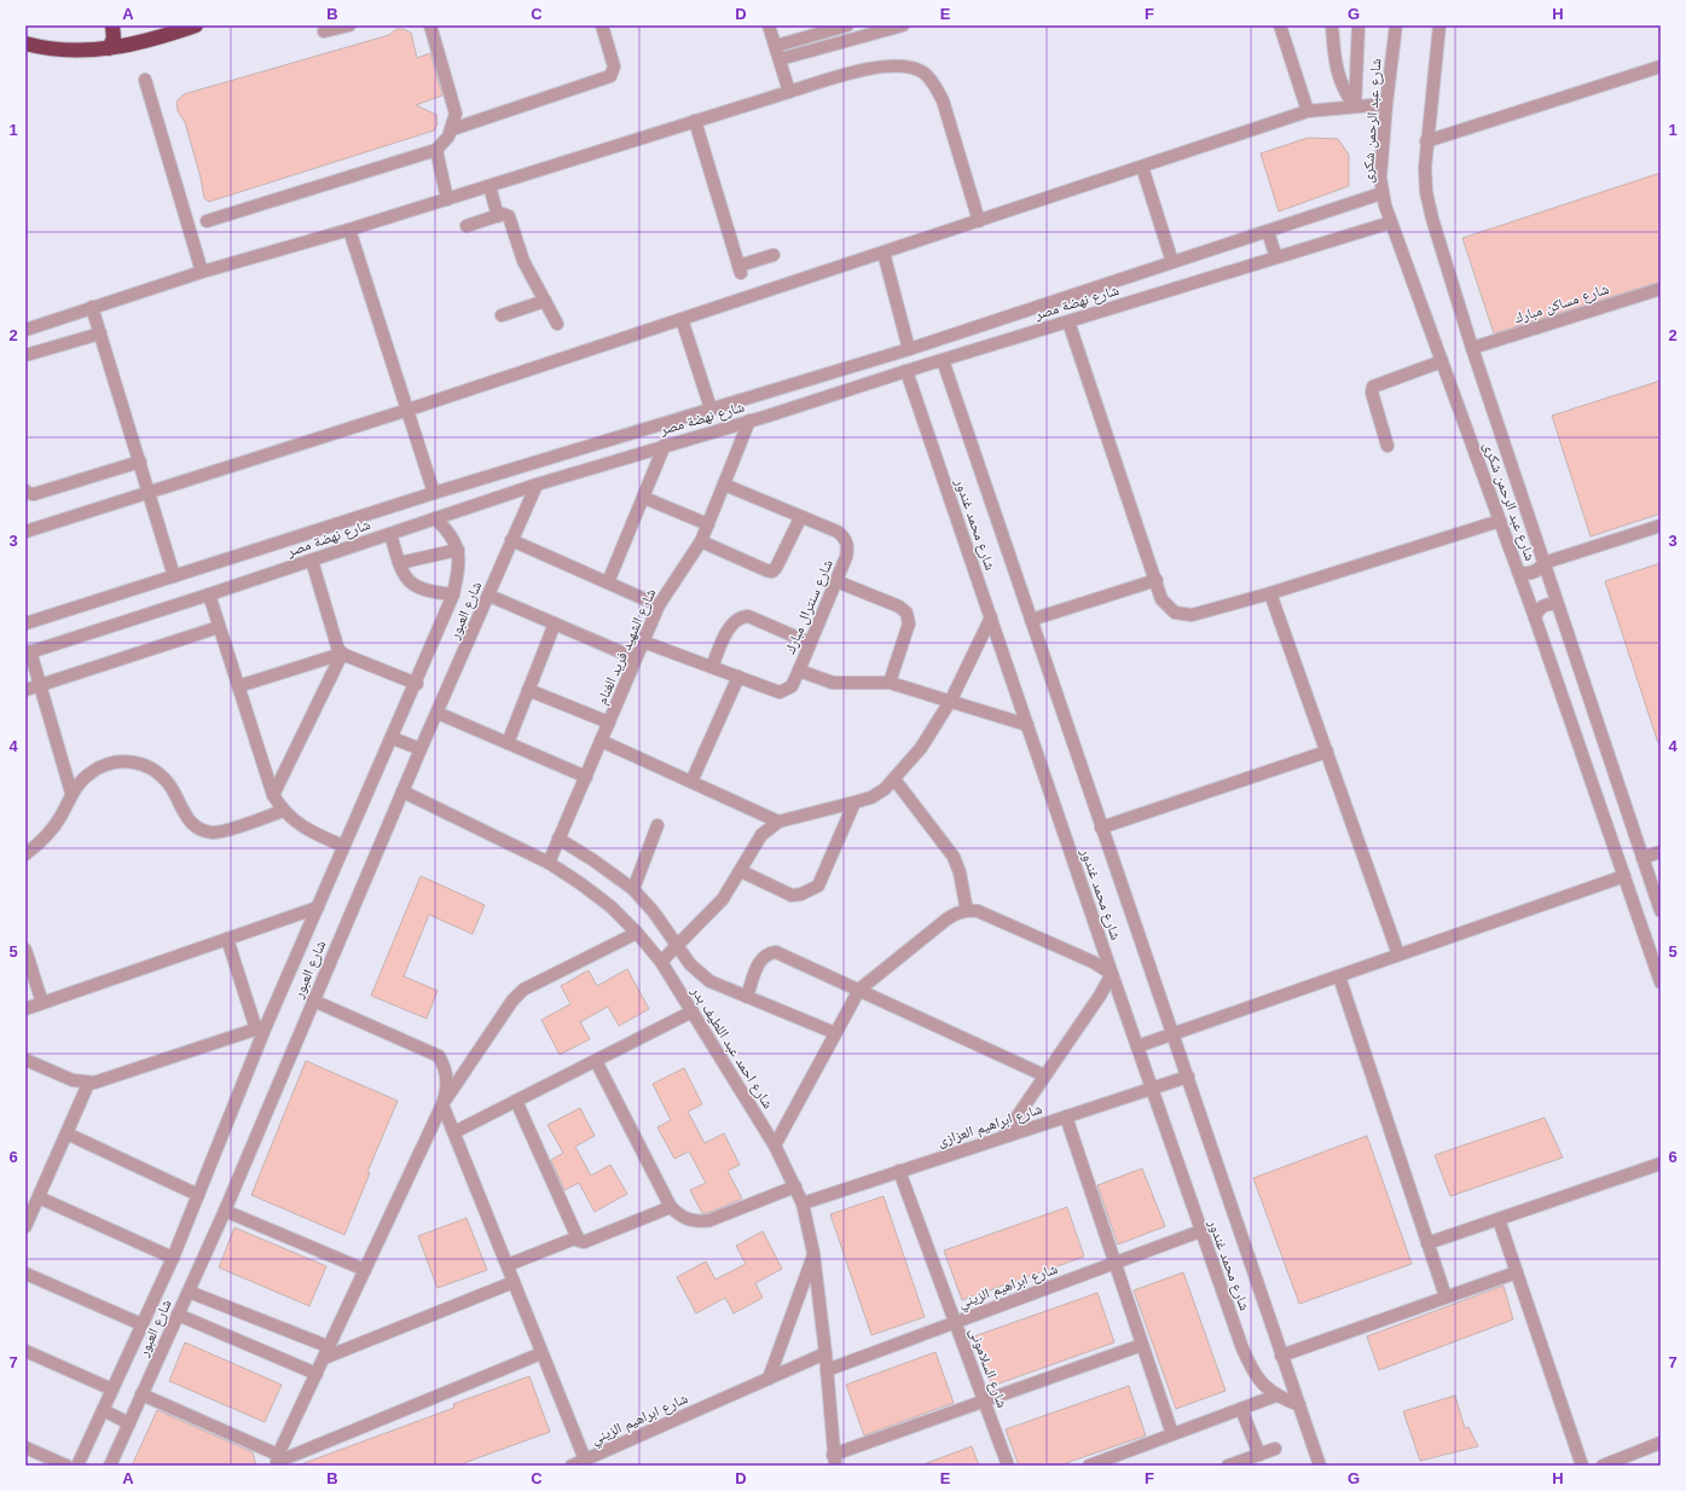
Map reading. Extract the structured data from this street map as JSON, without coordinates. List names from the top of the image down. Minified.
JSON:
{"streets":{"street":["شارع عبد الرحمن شكرى","شارع نهضة مصر","شارع مساكن مبارك","شارع محمد غندور","شارع سنترال مبارك","شارع العبور","شارع الشهيد فريد الغنام","شارع احمد عبد اللطيف بدر","شارع ابراهيم العزازى","شارع ابراهيم الزيني","شارع السلامونى"]},"crossings":[["شارع عبد الرحمن شكرى","شارع نهضة مصر"],["شارع عبد الرحمن شكرى","شارع مساكن مبارك"],["شارع نهضة مصر","شارع محمد غندور"],["شارع نهضة مصر","شارع العبور"],["شارع نهضة مصر","شارع الشهيد فريد الغنام"],["شارع محمد غندور","شارع سنترال مبارك"],["شارع محمد غندور","شارع ابراهيم العزازى"],["شارع محمد غندور","شارع ابراهيم الزيني"],["شارع سنترال مبارك","شارع الشهيد فريد الغنام"],["شارع العبور","شارع احمد عبد اللطيف بدر"],["شارع الشهيد فريد الغنام","شارع احمد عبد اللطيف بدر"],["شارع احمد عبد اللطيف بدر","شارع ابراهيم العزازى"],["شارع احمد عبد اللطيف بدر","شارع ابراهيم الزيني"],["شارع ابراهيم العزازى","شارع السلامونى"],["شارع ابراهيم الزيني","شارع السلامونى"]],"grid":{"columns":["A","B","C","D","E","F","G","H"],"rows":["1","2","3","4","5","6","7"]}}
